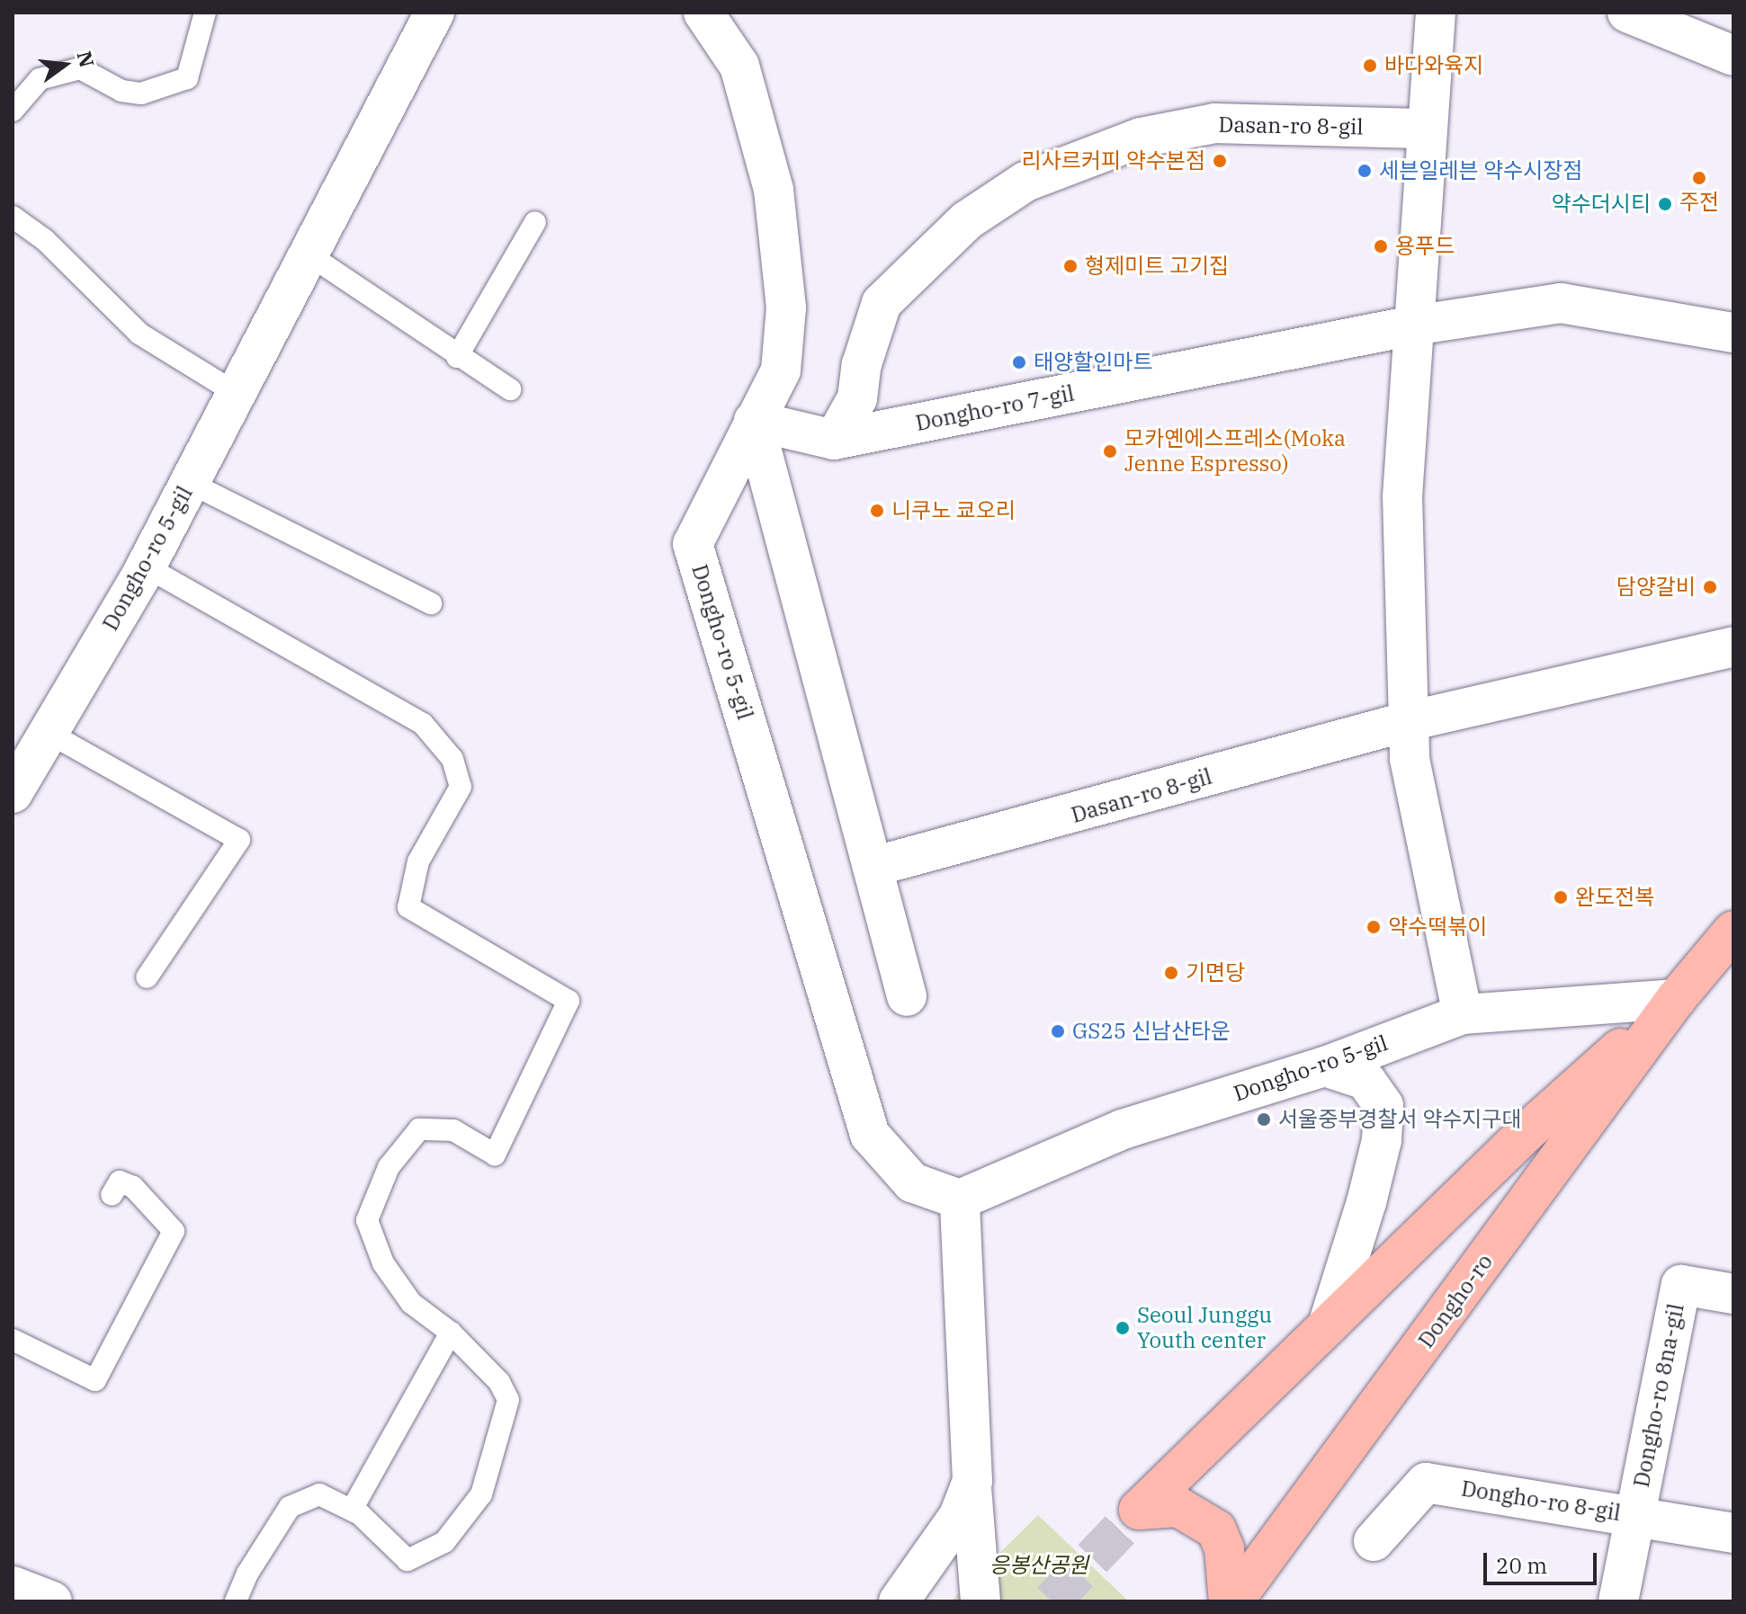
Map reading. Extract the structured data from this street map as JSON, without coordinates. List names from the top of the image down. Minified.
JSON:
{"streets":{"main road":["Dongho-ro"],"street":["Dasan-ro 8-gil","Dongho-ro 7-gil","Dongho-ro 5-gil","Dongho-ro 8na-gil","Dongho-ro 8-gil"]},"crossings":[["Dasan-ro 8-gil","Dongho-ro 7-gil"],["Dongho-ro 7-gil","Dongho-ro 5-gil"],["Dongho-ro 5-gil","Dongho-ro"],["Dongho-ro 8na-gil","Dongho-ro 8-gil"]],"parks":["응봉산공원"],"places":["바다와육지","리사르커피 약수본점","세븐일레븐 약수시장점","주전","약수더시티","용푸드","형제미트 고기집","태양할인마트","모카옌에스프레소(Moka Jenne Espresso)","니쿠노 쿄오리","담양갈비","완도전복","약수떡볶이","기면당","GS25 신남산타운","서울중부경찰서 약수지구대","Seoul Junggu Youth center"],"scale_bar":"20 m","north":"right"}
